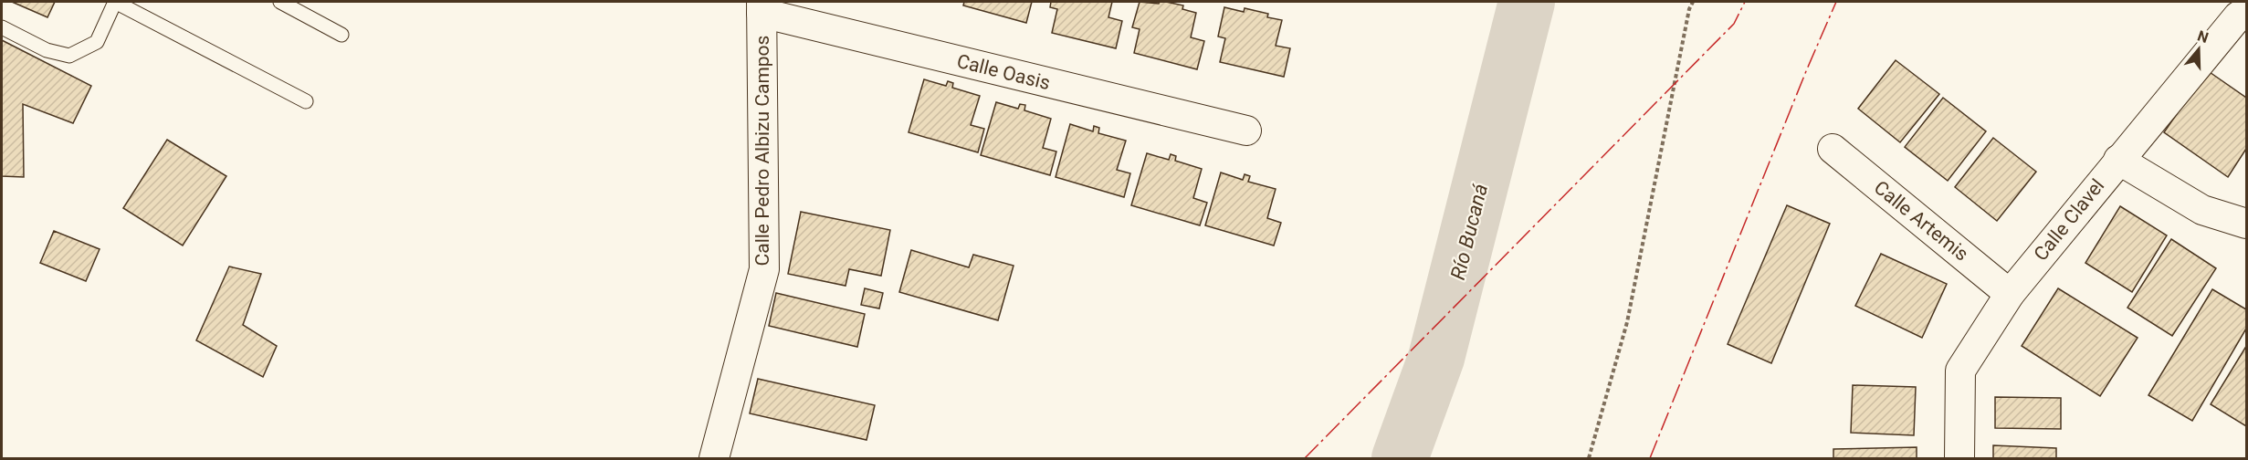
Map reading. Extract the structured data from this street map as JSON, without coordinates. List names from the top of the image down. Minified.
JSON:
{"streets":{"street":["Calle Oasis","Calle Pedro Albizu Campos","Calle Clavel","Calle Artemis"]},"crossings":[["Calle Oasis","Calle Pedro Albizu Campos"],["Calle Clavel","Calle Artemis"]],"water":["Río Bucaná"],"north":"top"}
